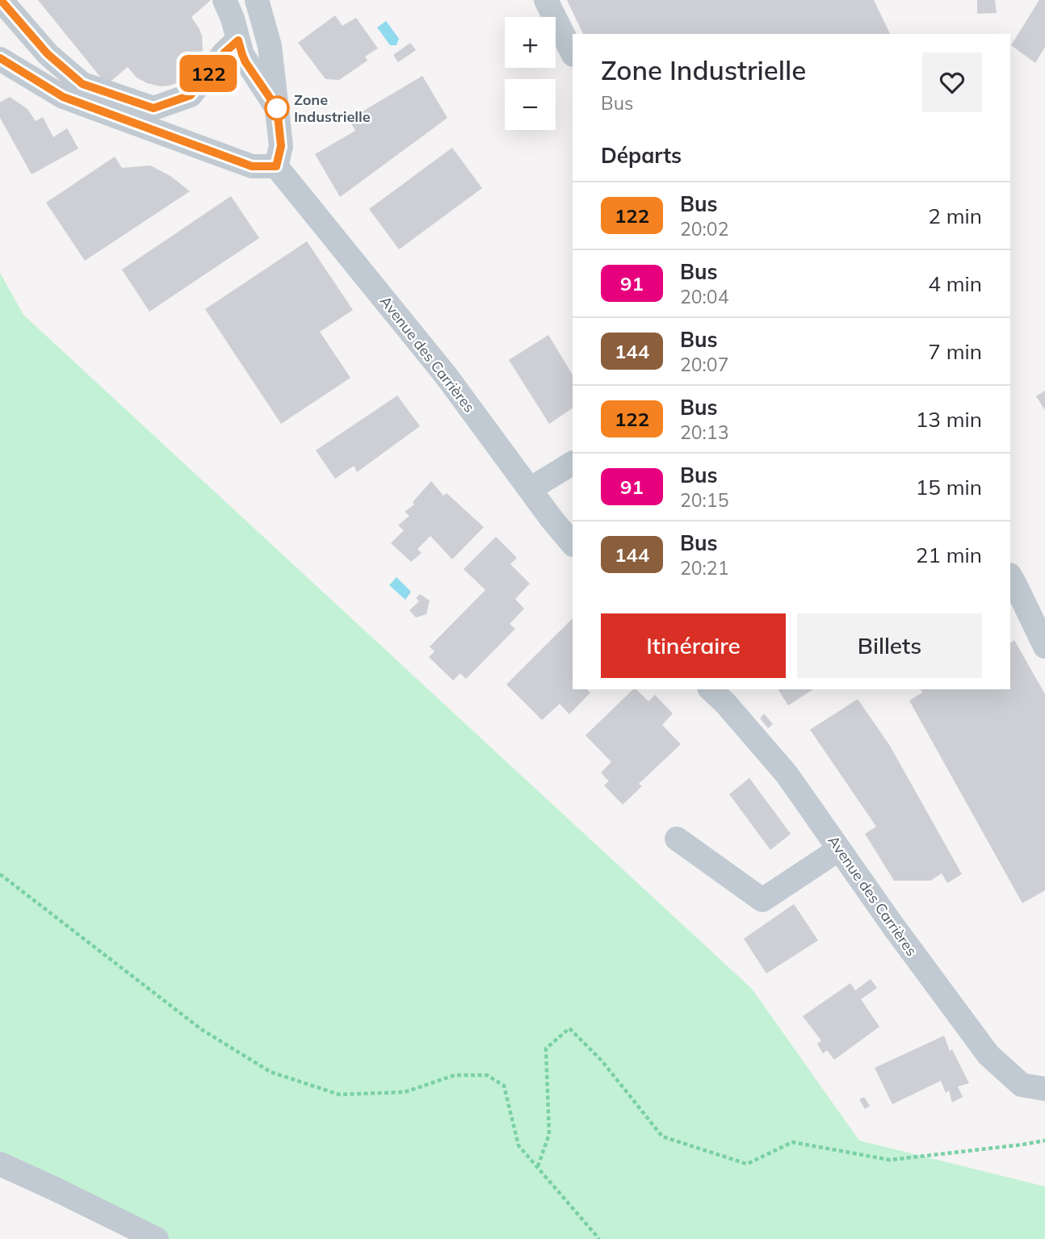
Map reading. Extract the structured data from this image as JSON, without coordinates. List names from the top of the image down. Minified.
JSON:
{"streets":{"street":["Avenue des Carrières"]},"places":["Zone Industrielle"],"lines":["bus line 122"],"page":{"on_map":"122","map_buttons":["+","−"],"heading":[["Zone Industrielle","Bus"],"Départs"],"list":[{"mark":"122","name":"Bus","note":"20:02","value":"2 min"},{"mark":"91","name":"Bus","note":"20:04","value":"4 min"},{"mark":"144","name":"Bus","note":"20:07","value":"7 min"},{"mark":"122","name":"Bus","note":"20:13","value":"13 min"},{"mark":"91","name":"Bus","note":"20:15","value":"15 min"},{"mark":"144","name":"Bus","note":"20:21","value":"21 min"}],"buttons":["Itinéraire","Billets"]}}
